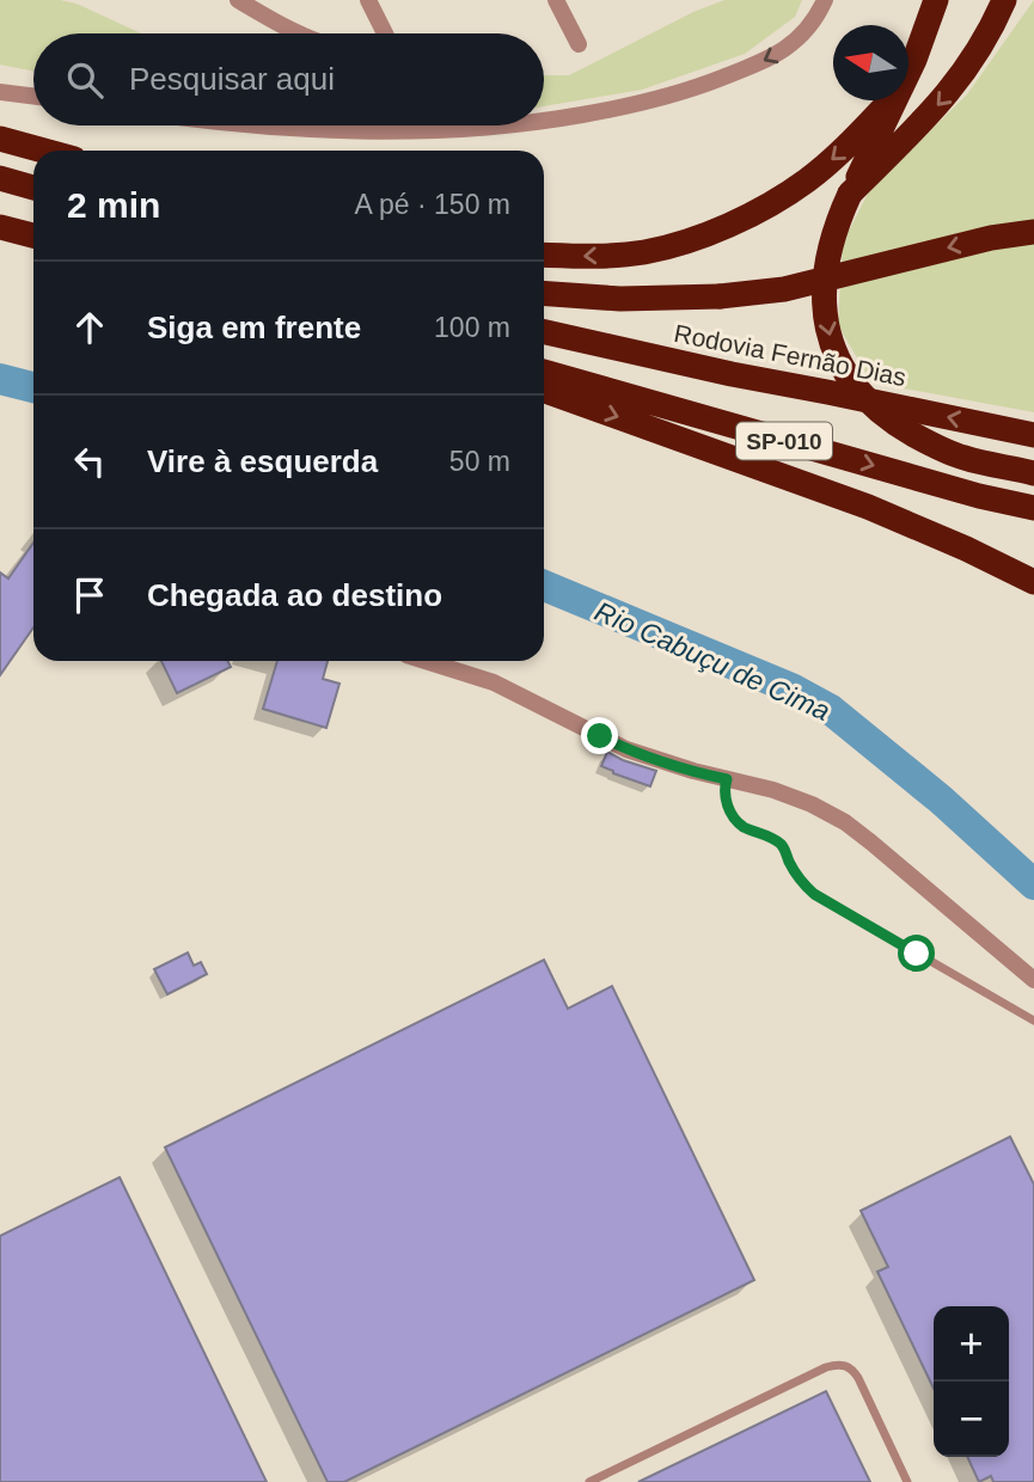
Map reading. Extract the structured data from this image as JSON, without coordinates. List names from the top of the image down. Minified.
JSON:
{"streets":{"highway":["Rodovia Fernão Dias","SP-010"]},"water":["Rio Cabuçu de Cima"],"north":"left","page":{"search":"Pesquisar aqui","heading":["2 min","A pé · 150 m"],"list":[["Siga em frente","100 m"],["Vire à esquerda","50 m"],"Chegada ao destino"],"map_buttons":["+","−"]}}
